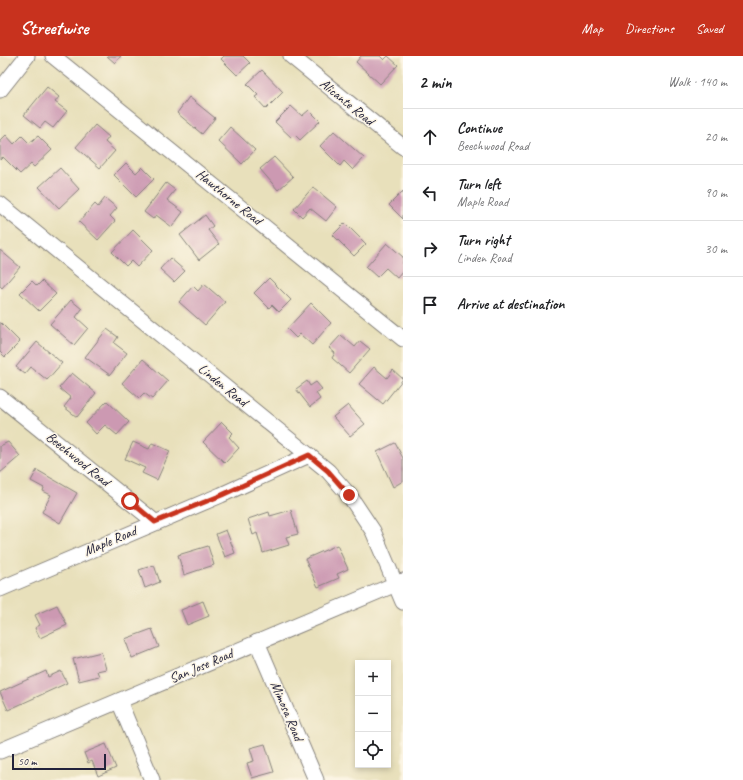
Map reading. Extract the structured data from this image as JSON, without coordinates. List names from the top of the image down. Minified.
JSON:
{"streets":{"street":["Alicante Road","Hawthorne Road","Linden Road","Beechwood Road","Maple Road","San Jose Road","Mimosa Road"]},"crossings":[["Linden Road","Maple Road"],["Linden Road","San Jose Road"],["Beechwood Road","Maple Road"],["San Jose Road","Mimosa Road"]],"scale_bar":"50 m","page":{"header":"Streetwise","nav":["Map","Directions","Saved"],"heading":["2 min","Walk · 140 m"],"list":[["Continue","Beechwood Road","20 m"],["Turn left","Maple Road","90 m"],["Turn right","Linden Road","30 m"],"Arrive at destination"],"map_buttons":["+","−"],"scale":"50 m"}}
